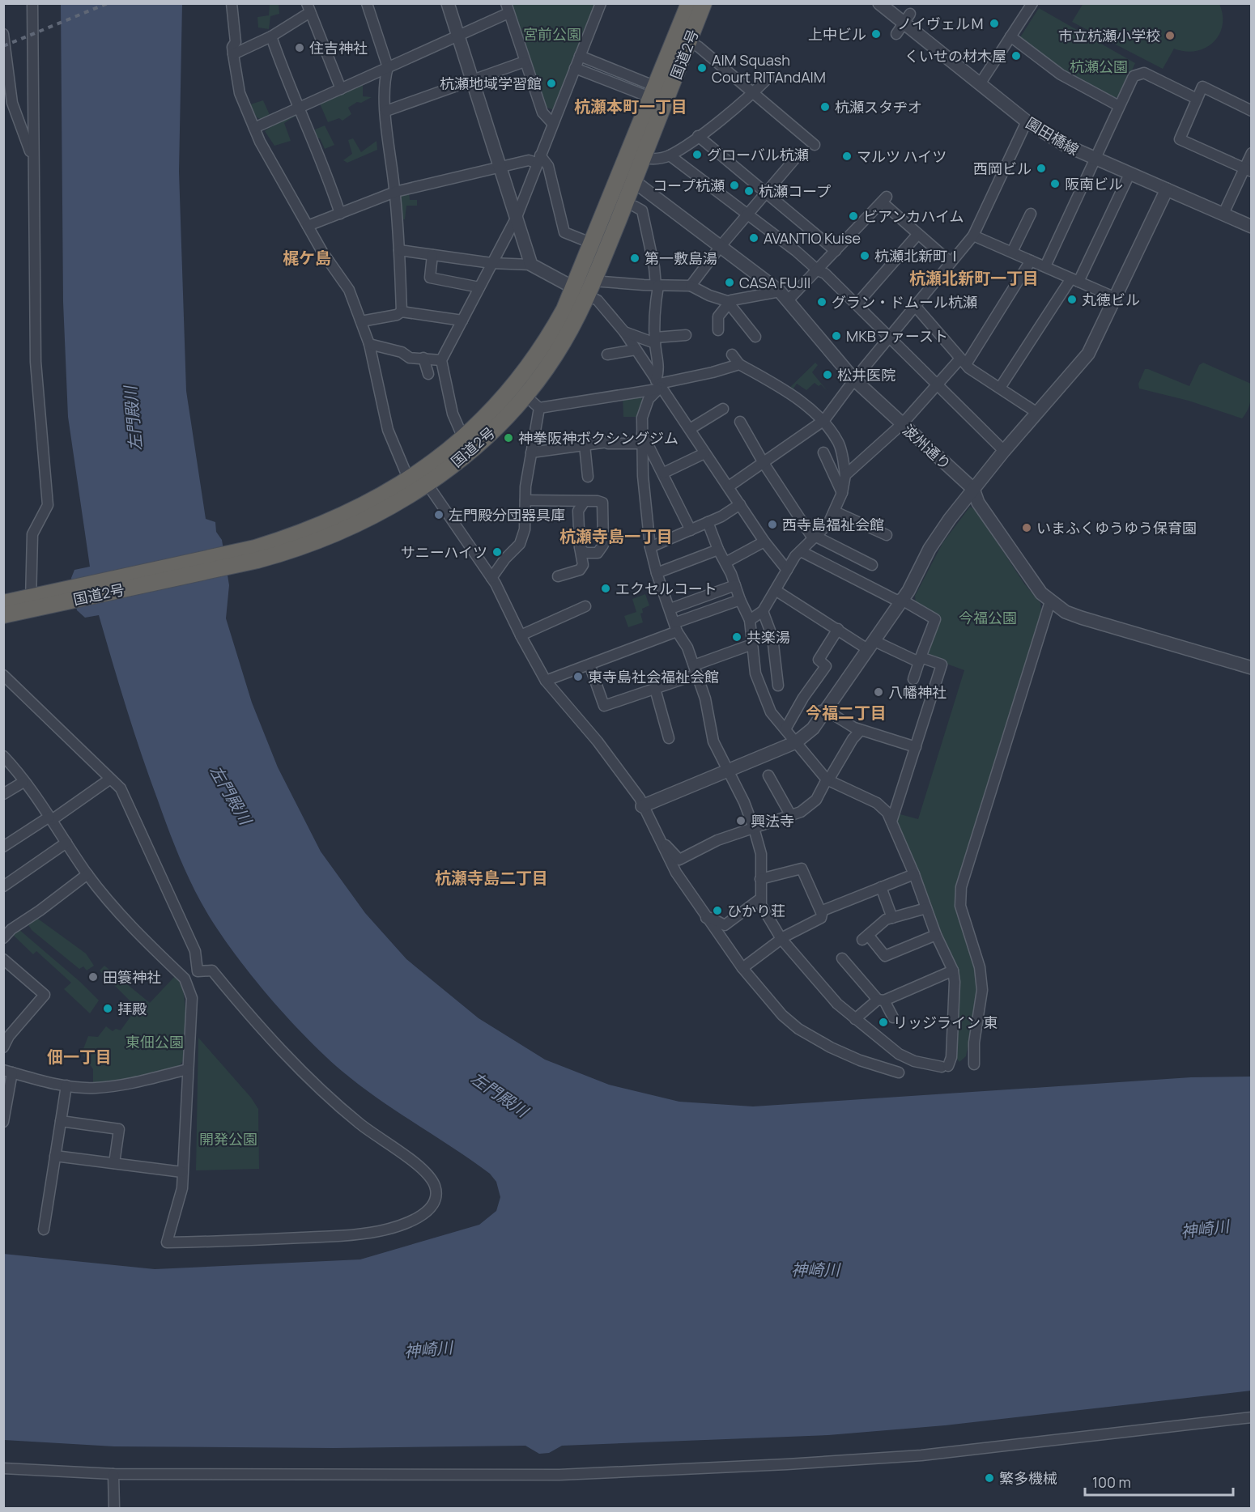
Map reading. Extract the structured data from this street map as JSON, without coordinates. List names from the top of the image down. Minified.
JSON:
{"streets":{"highway":["国道2号"],"street":["園田橋線","波州通り"]},"crossings":[["国道2号","波州通り"]],"districts":["杭瀬本町一丁目","梶ケ島","杭瀬北新町一丁目","杭瀬寺島一丁目","今福二丁目","杭瀬寺島二丁目","佃一丁目"],"water":["左門殿川","神崎川"],"parks":["宮前公園","杭瀬公園","今福公園","東佃公園","開発公園"],"places":["ノイヴェルＭ","上中ビル","市立杭瀬小学校","住吉神社","くいせの材木屋","AIM Squash Court RITAndAIM","杭瀬地域学習館","杭瀬スタヂオ","グローバル杭瀬","マルツ ハイツ","西岡ビル","阪南ビル","コープ杭瀬","杭瀬コープ","ビアンカハイム","AVANTIO Kuise","杭瀬北新町Ⅰ","第一敷島湯","CASA FUJII","丸徳ビル","グラン・ドムール杭瀬","MKBファースト","松井医院","神拳阪神ボクシングジム","左門殿分団器具庫","西寺島福祉会館","いまふくゆうゆう保育園","サニーハイツ","エクセルコート","共楽湯","東寺島社会福祉会館","八幡神社","興法寺","ひかり荘","田簑神社","拝殿","リッジライン 東","繁多機械"],"scale_bar":"100 m"}
